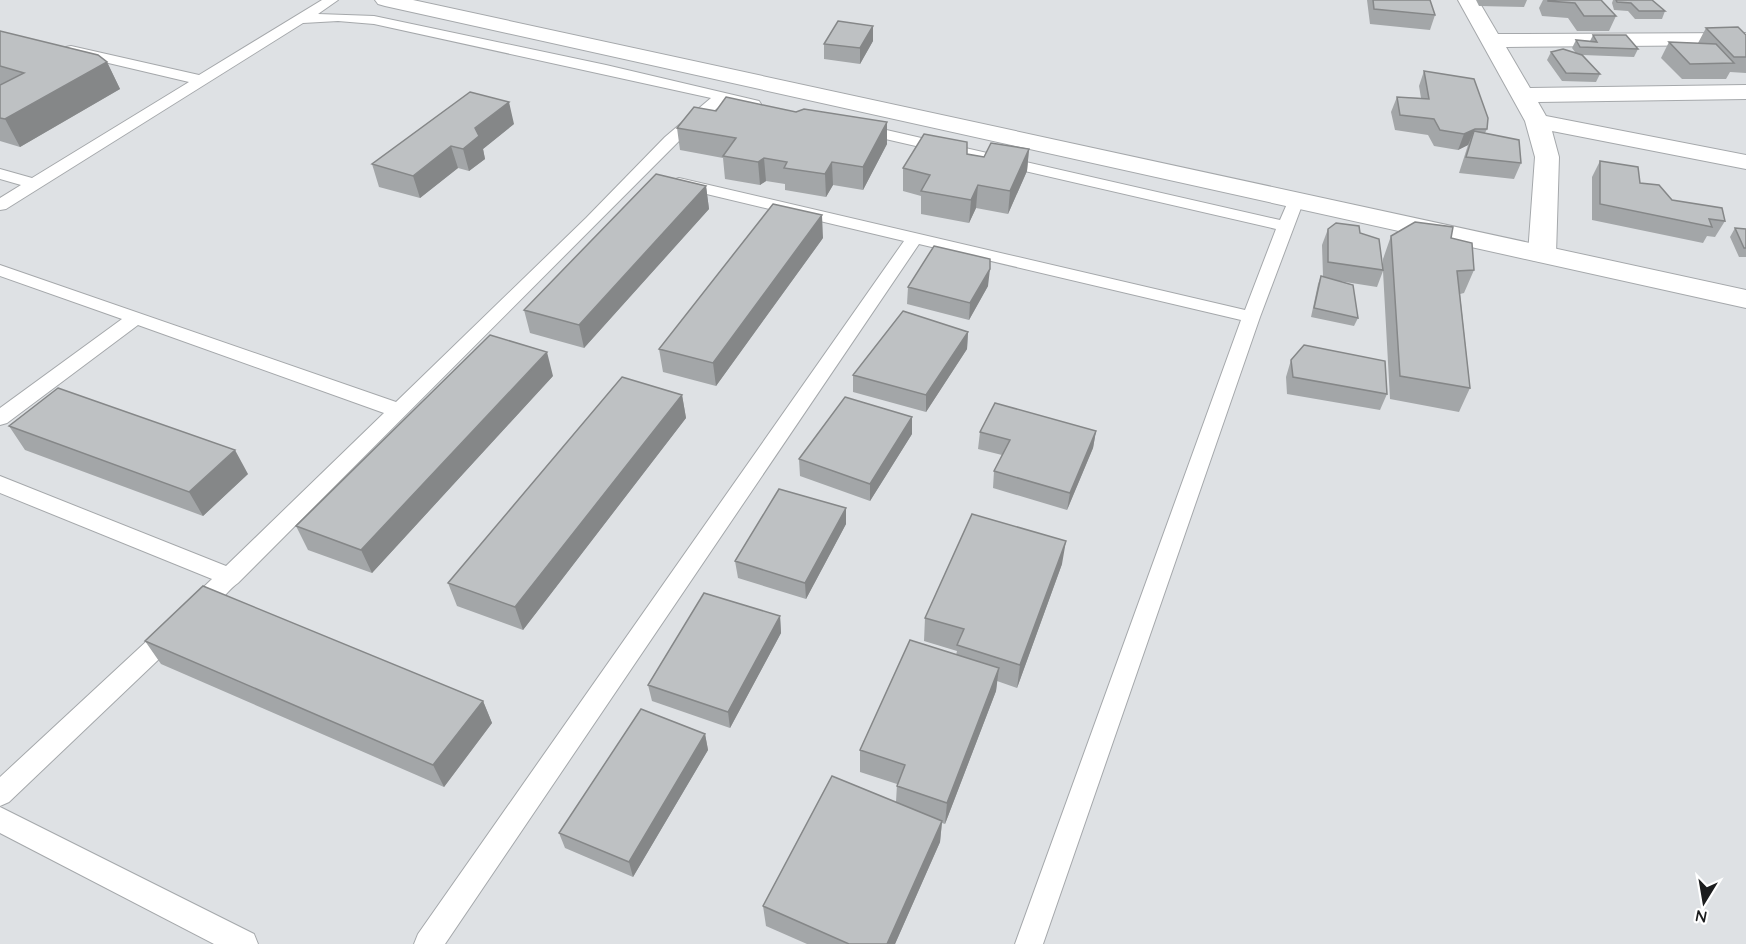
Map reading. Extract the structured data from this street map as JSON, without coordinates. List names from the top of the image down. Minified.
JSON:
{"north":"bottom"}
